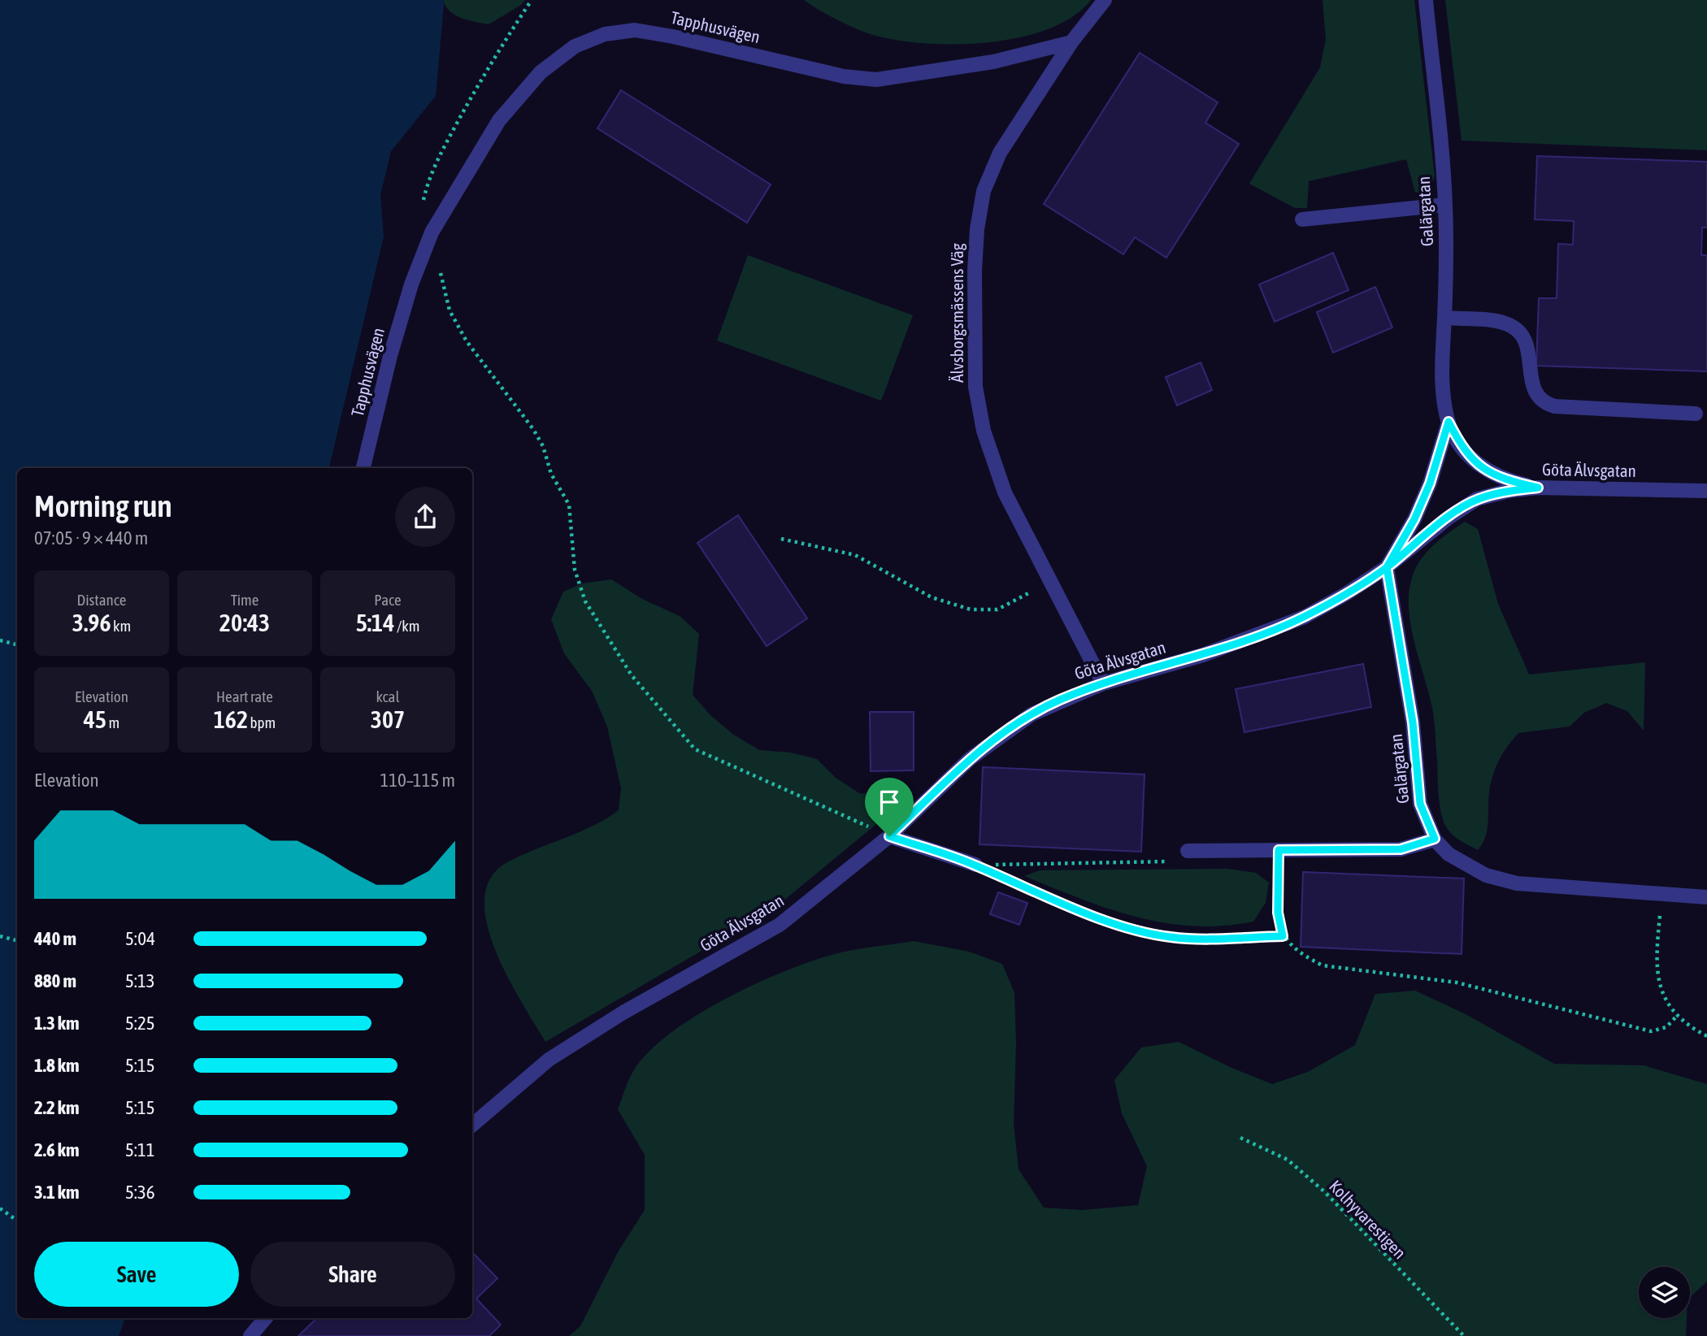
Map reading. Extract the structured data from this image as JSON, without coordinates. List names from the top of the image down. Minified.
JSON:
{"streets":{"lane":["Tapphusvägen","Galärgatan","Älvsborgsmässens Väg","Göta Älvsgatan"],"path":["Kolhyvarestigen"]},"crossings":[["Tapphusvägen","Älvsborgsmässens Väg"],["Galärgatan","Göta Älvsgatan"],["Älvsborgsmässens Väg","Göta Älvsgatan"]],"page":{"heading":["Morning run","07:05 · 9 × 440 m"],"stats":[["Distance","3.96 km"],["Time","20:43"],["Pace","5:14 /km"],["Elevation","45 m"],["Heart rate","162 bpm"],["kcal","307"]],"chart":["Elevation","110–115 m"],"list":[{"name":"440 m","note":"5:04"},{"name":"880 m","note":"5:13"},{"name":"1.3 km","note":"5:25"},{"name":"1.8 km","note":"5:15"},{"name":"2.2 km","note":"5:15"},{"name":"2.6 km","note":"5:11"},{"name":"3.1 km","note":"5:36"}],"buttons":["Save","Share"]}}
